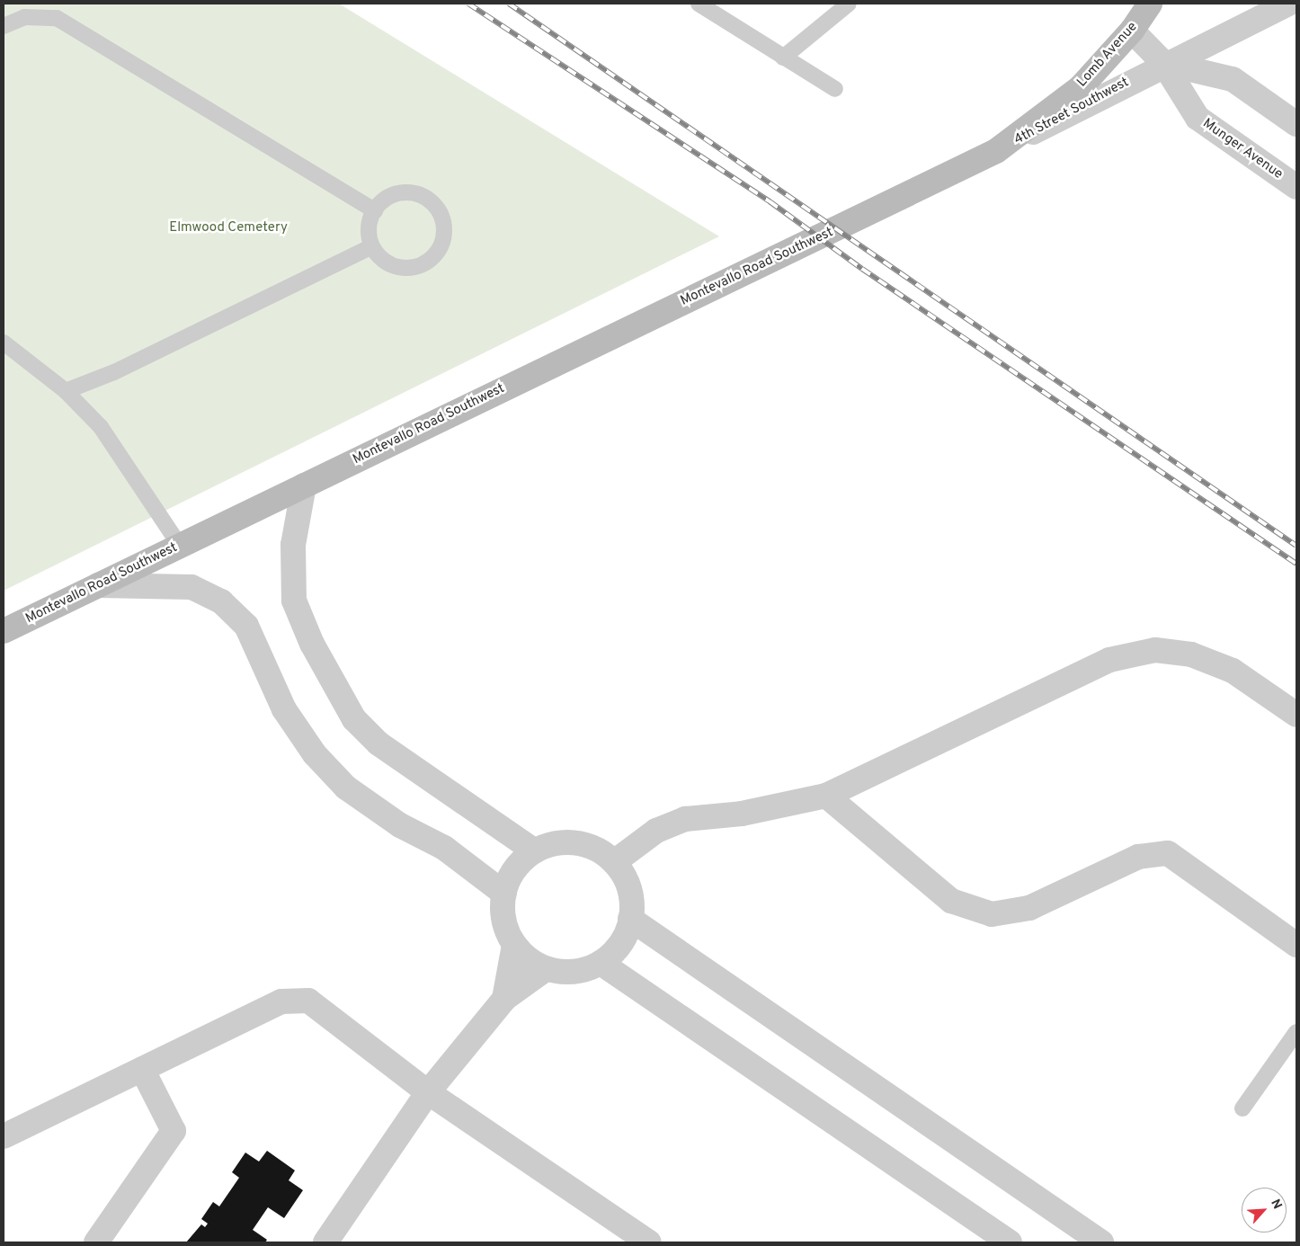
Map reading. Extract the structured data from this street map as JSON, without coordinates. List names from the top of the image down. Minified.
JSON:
{"streets":{"main road":["Lomb Avenue","4th Street Southwest","Montevallo Road Southwest"],"street":["Munger Avenue"]},"crossings":[["Lomb Avenue","4th Street Southwest"],["Lomb Avenue","Munger Avenue"],["4th Street Southwest","Munger Avenue"],["4th Street Southwest","Montevallo Road Southwest"]],"parks":["Elmwood Cemetery"],"north":"top right"}
